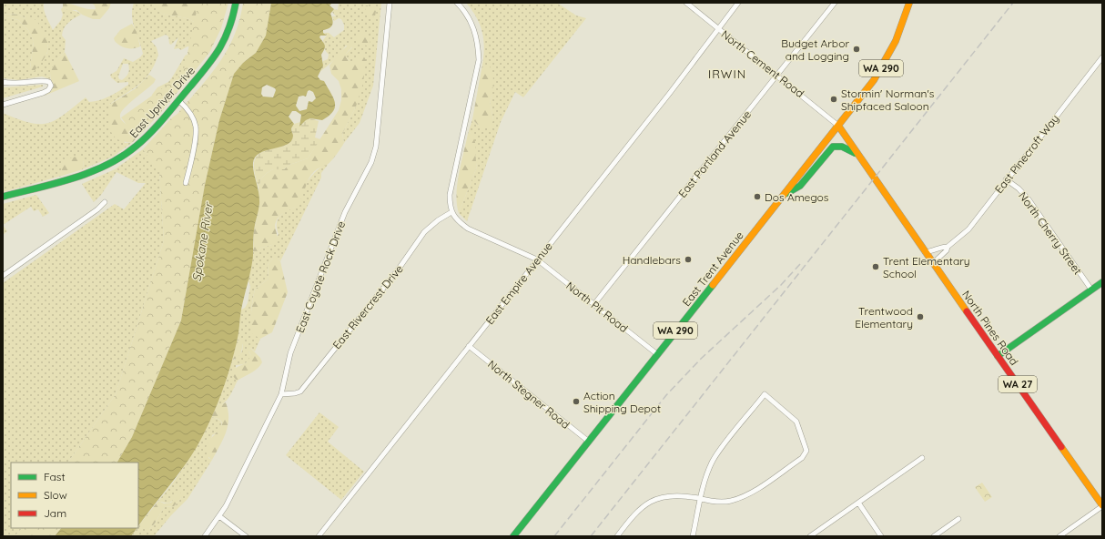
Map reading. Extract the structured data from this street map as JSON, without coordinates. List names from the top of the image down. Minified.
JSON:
{"streets":{"main road":["WA 290","East Upriver Drive","East Trent Avenue","North Pines Road","WA 27"],"street":["North Cement Road","East Portland Avenue","East Pinecroft Way","North Cherry Street","East Coyote Rock Drive","East Empire Avenue","East Rivercrest Drive","North Pit Road","North Stegner Road"]},"crossings":[["North Cement Road","East Portland Avenue"],["North Cement Road","East Trent Avenue"],["North Cement Road","East Empire Avenue"],["North Cement Road","North Pines Road"],["East Portland Avenue","North Pit Road"],["East Pinecroft Way","North Cherry Street"],["East Pinecroft Way","North Pines Road"],["East Trent Avenue","North Pit Road"],["East Trent Avenue","North Pines Road"],["East Trent Avenue","North Stegner Road"],["East Coyote Rock Drive","East Rivercrest Drive"],["East Empire Avenue","North Pit Road"],["East Empire Avenue","North Stegner Road"]],"districts":["IRWIN"],"water":["Spokane River"],"places":["Budget Arbor and Logging","Stormin' Norman's Shipfaced Saloon","Dos Amegos","Handlebars","Trent Elementary School","Trentwood Elementary","Action Shipping Depot"],"legend":["Fast","Slow","Jam"]}
